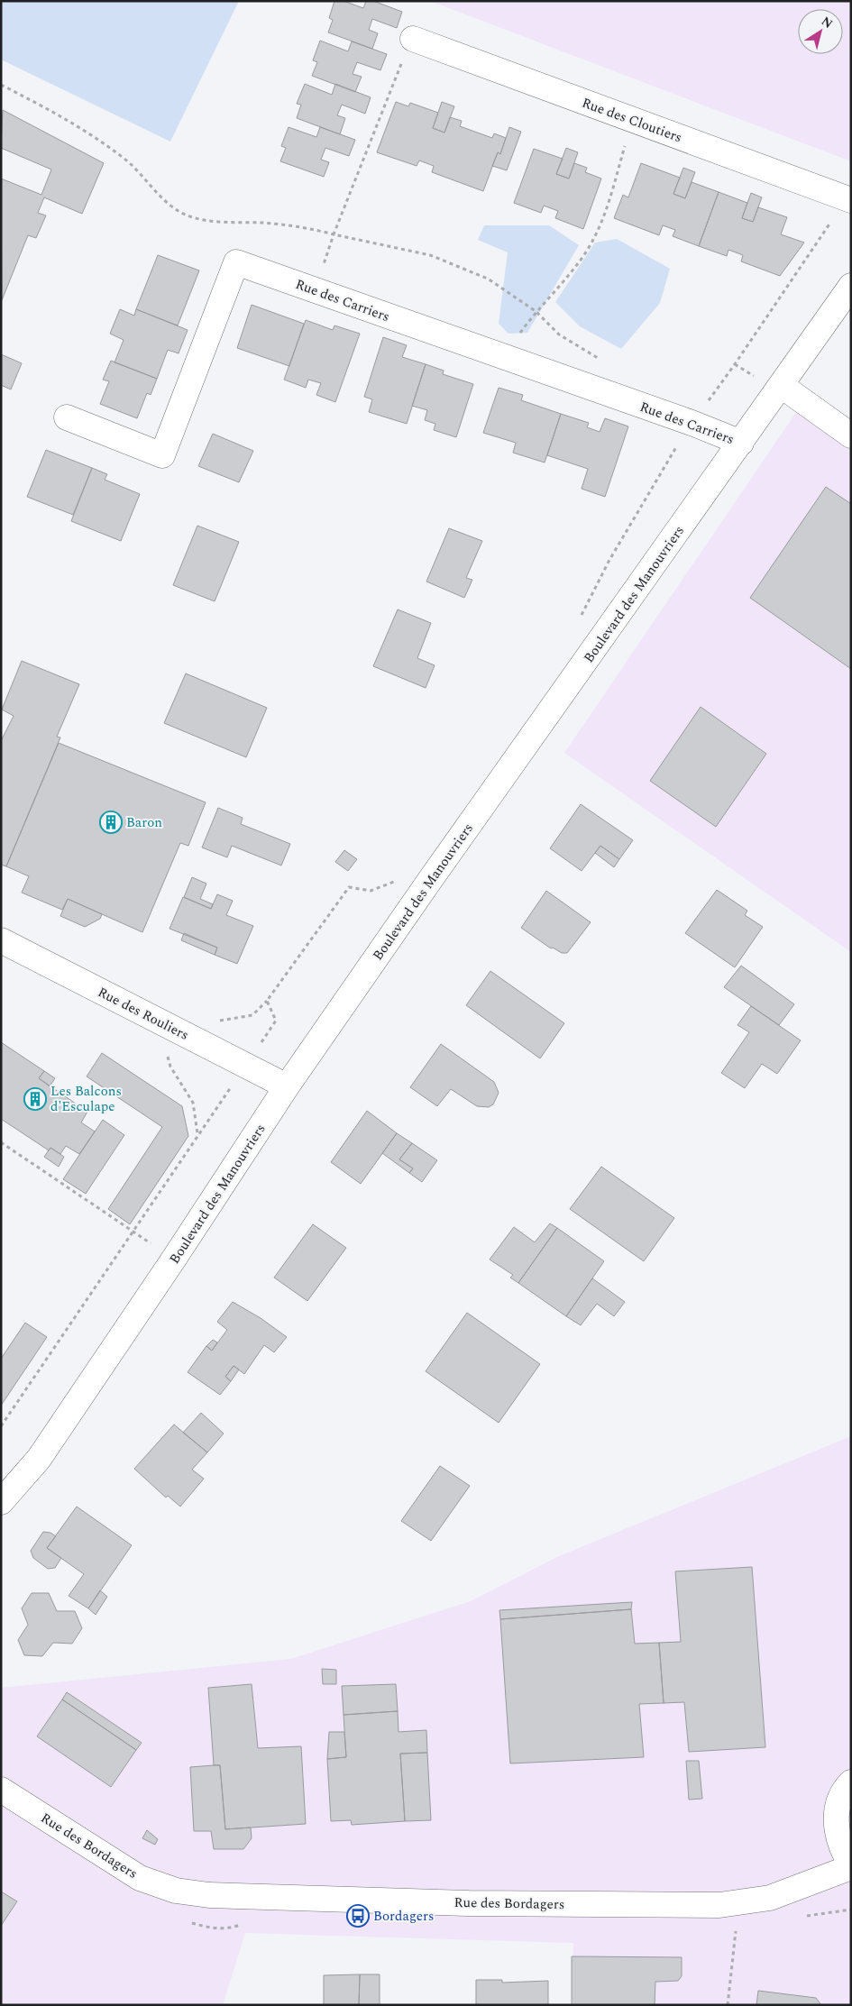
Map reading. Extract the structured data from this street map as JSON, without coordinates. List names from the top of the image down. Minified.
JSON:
{"streets":{"street":["Rue des Cloutiers","Rue des Carriers","Boulevard des Manouvriers","Rue des Rouliers","Rue des Bordagers"]},"crossings":[["Rue des Carriers","Boulevard des Manouvriers"],["Boulevard des Manouvriers","Rue des Rouliers"]],"places":{"building":["Baron","Les Balcons d'Esculape"],"bus stop":["Bordagers"]},"north":"top right"}
